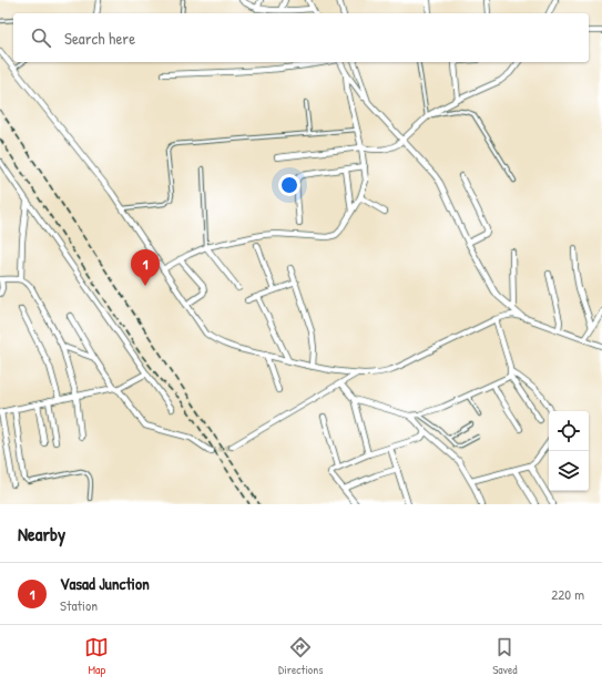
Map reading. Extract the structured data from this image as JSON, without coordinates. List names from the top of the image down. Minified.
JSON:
{"page":{"search":"Search here","pins":"1","heading":"Nearby","list":[{"mark":"1","name":"Vasad Junction","note":"Station","value":"220 m"}],"nav":["Map","Directions","Saved"]}}
